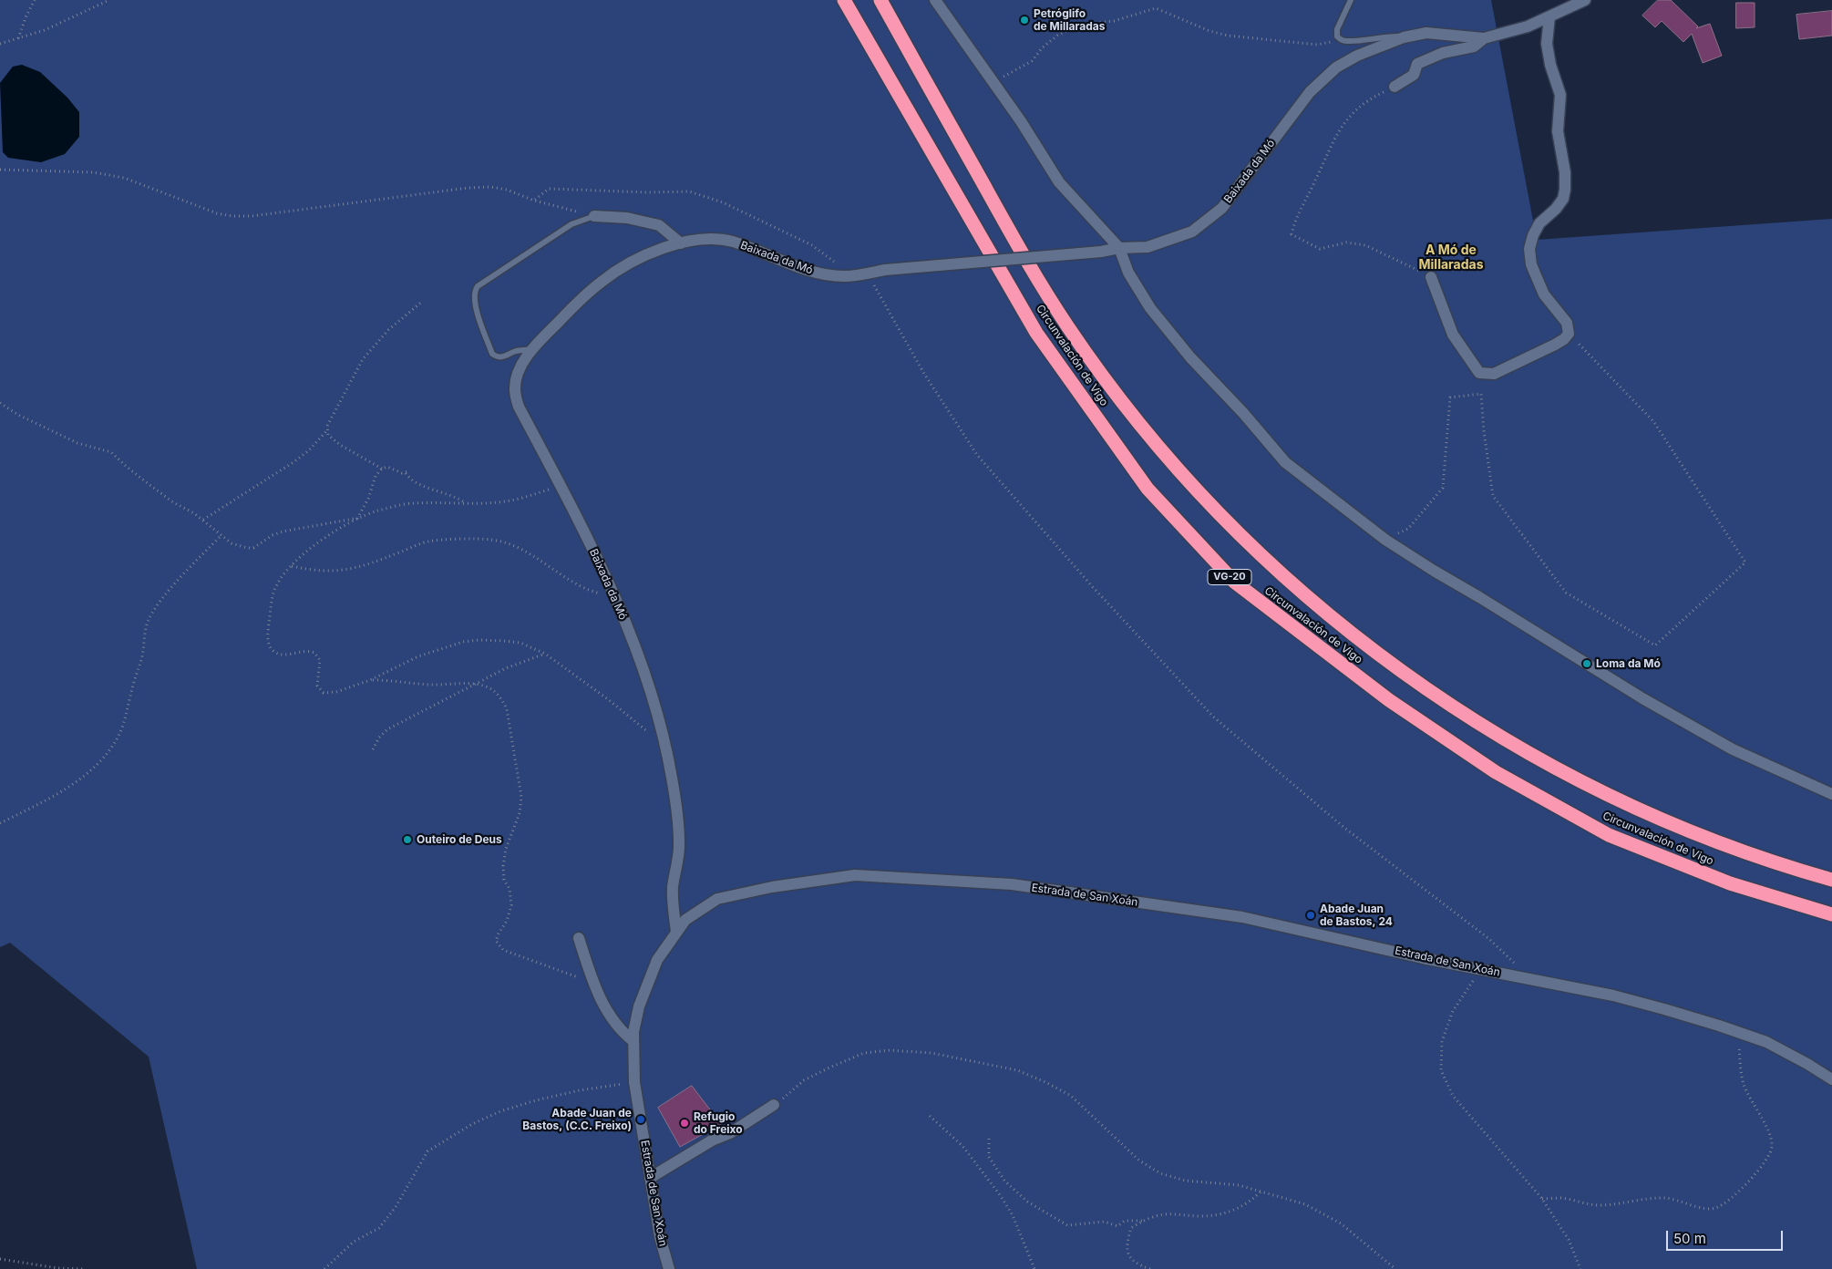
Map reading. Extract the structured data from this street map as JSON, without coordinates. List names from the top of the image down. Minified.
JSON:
{"streets":{"highway":["Circunvalación de Vigo","VG-20"],"street":["Baixada da Mó","Estrada de San Xoán"]},"crossings":[["Baixada da Mó","Estrada de San Xoán"]],"districts":["A Mó de Millaradas"],"places":["Petróglifo de Millaradas","Loma da Mó","Outeiro de Deus","Abade Juan de Bastos, 24","Abade Juan de Bastos, (C.C. Freixo)","Refugio do Freixo"],"scale_bar":"50 m"}
